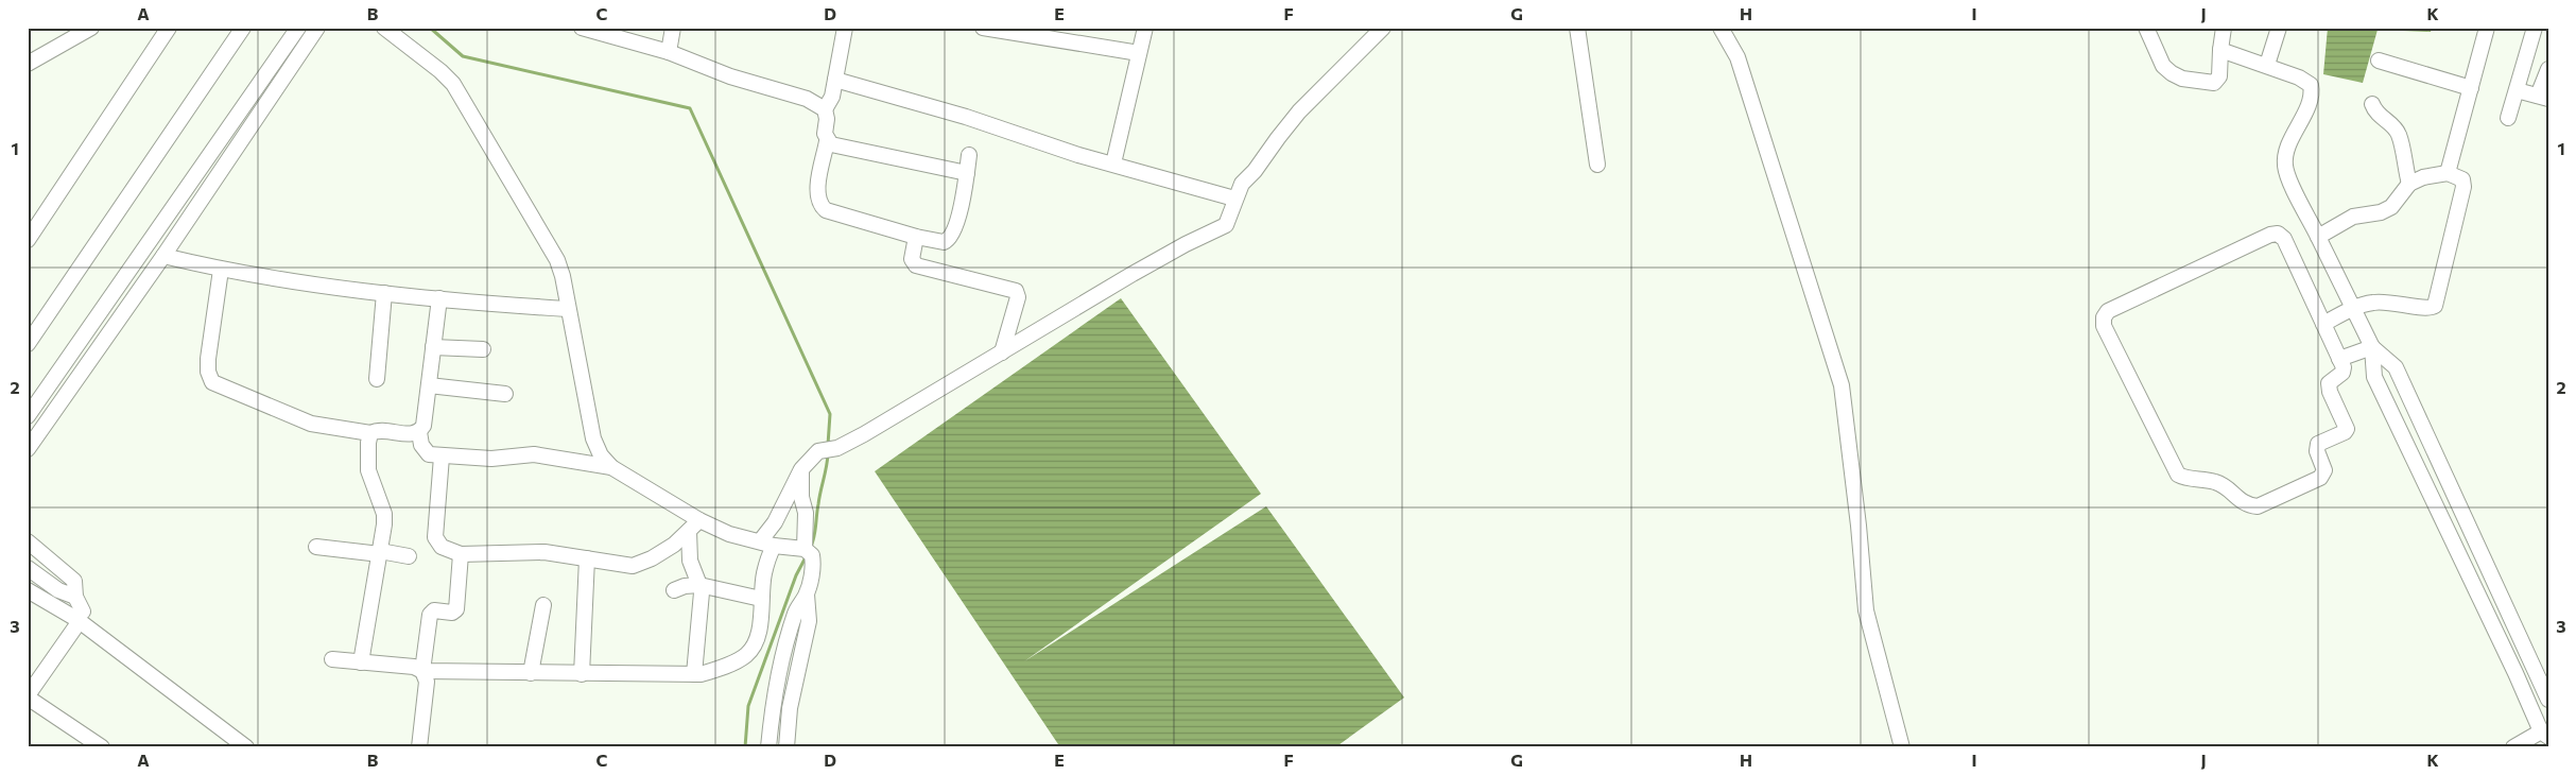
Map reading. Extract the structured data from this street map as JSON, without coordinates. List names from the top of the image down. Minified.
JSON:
{"grid":{"columns":["A","B","C","D","E","F","G","H","I","J","K"],"rows":["1","2","3"]}}
